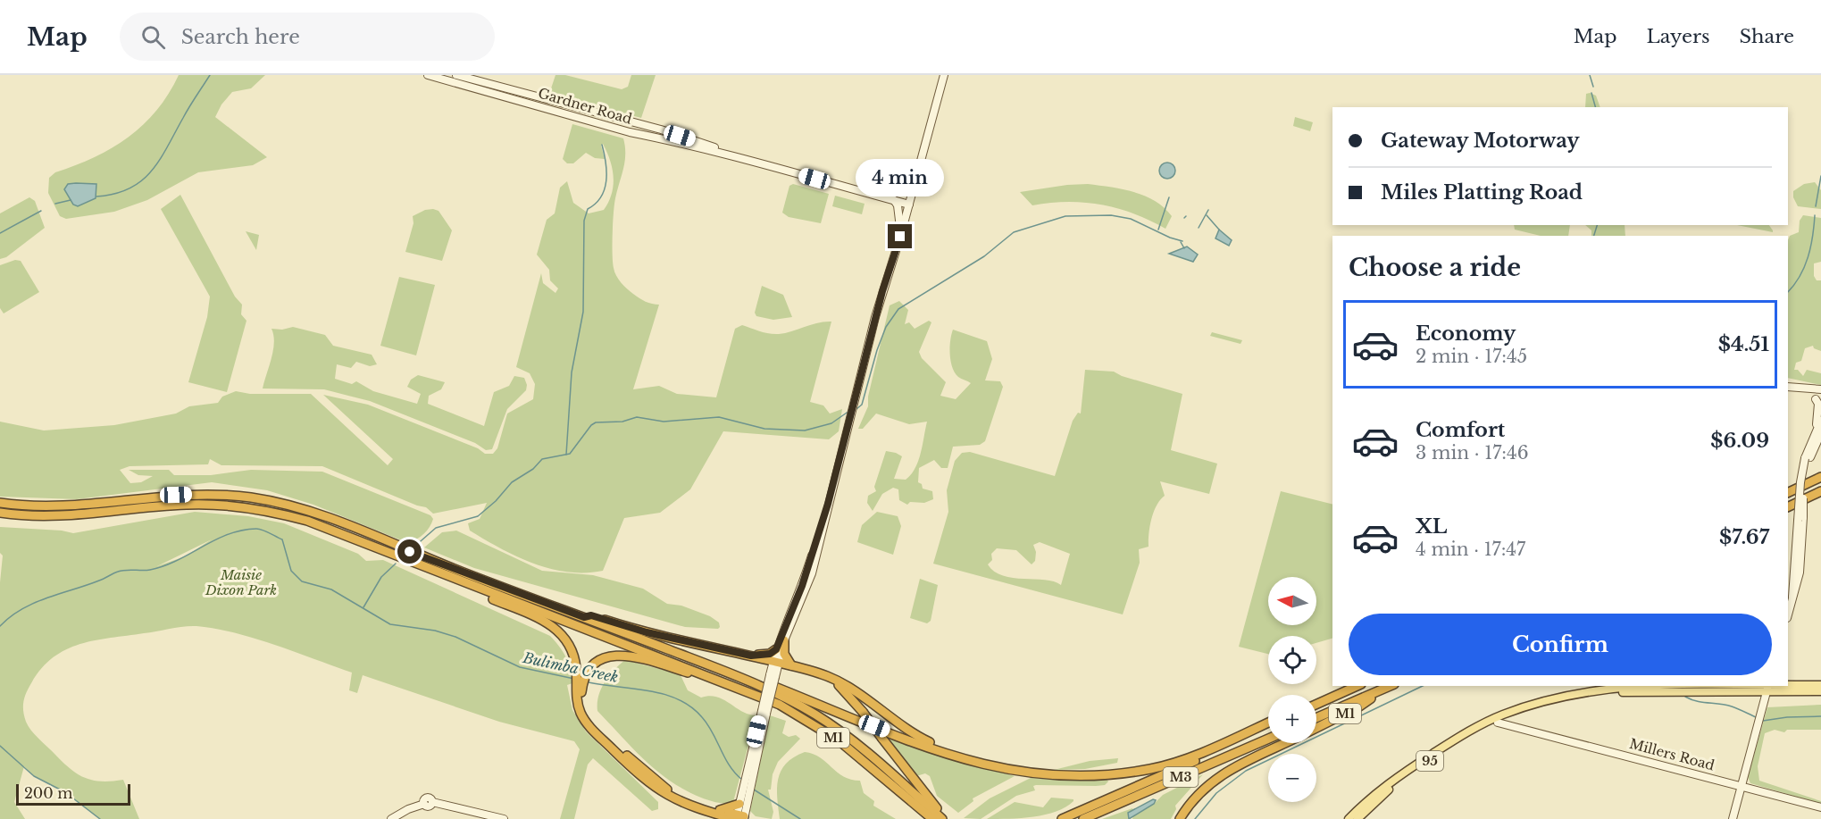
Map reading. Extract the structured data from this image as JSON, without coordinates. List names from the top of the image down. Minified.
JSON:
{"streets":{"highway":["M1","M3"],"main road":["Gardner Road","Millers Road","95"]},"crossings":[["Millers Road","95"]],"water":["Bulimba Creek"],"parks":["Maisie Dixon Park"],"scale_bar":"200 m","north":"left","page":{"header":"Map","search":"Search here","nav":["Map","Layers","Share"],"banner":["Gateway Motorway","Miles Platting Road"],"bubble":"4 min","heading":"Choose a ride","list":[{"name":"Economy","note":"2 min · 17:45","value":"$4.51"},{"name":"Comfort","note":"3 min · 17:46","value":"$6.09"},{"name":"XL","note":"4 min · 17:47","value":"$7.67"}],"map_buttons":["+","−"],"buttons":"Confirm","scale":"200 m"}}
